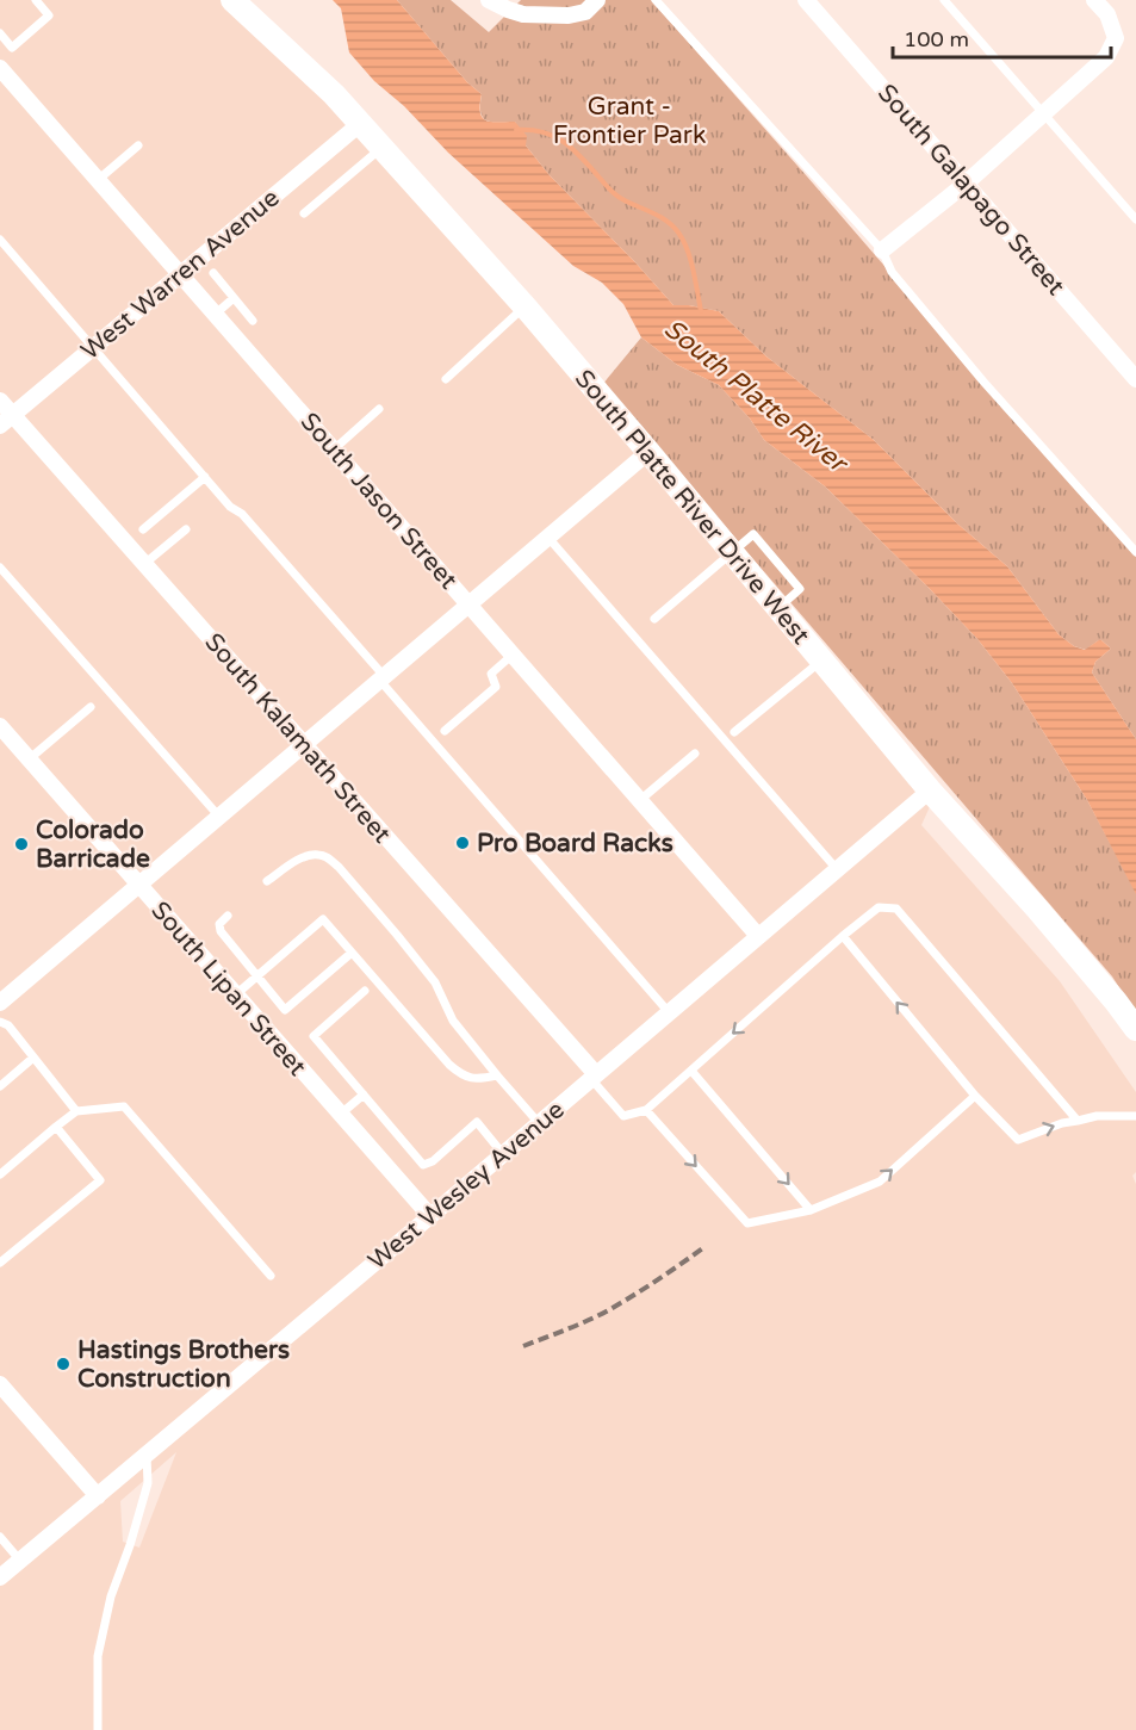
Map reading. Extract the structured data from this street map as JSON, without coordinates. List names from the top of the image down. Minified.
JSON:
{"streets":{"street":["South Galapago Street","West Warren Avenue","South Jason Street","South Platte River Drive West","South Kalamath Street","South Lipan Street","West Wesley Avenue"]},"crossings":[["West Warren Avenue","South Jason Street"],["West Warren Avenue","South Platte River Drive West"],["West Warren Avenue","South Kalamath Street"],["South Jason Street","West Wesley Avenue"],["South Platte River Drive West","West Wesley Avenue"],["South Kalamath Street","West Wesley Avenue"],["South Lipan Street","West Wesley Avenue"]],"water":["South Platte River"],"parks":["Grant - Frontier Park"],"places":["Pro Board Racks","Colorado Barricade","Hastings Brothers Construction"],"scale_bar":"100 m"}
